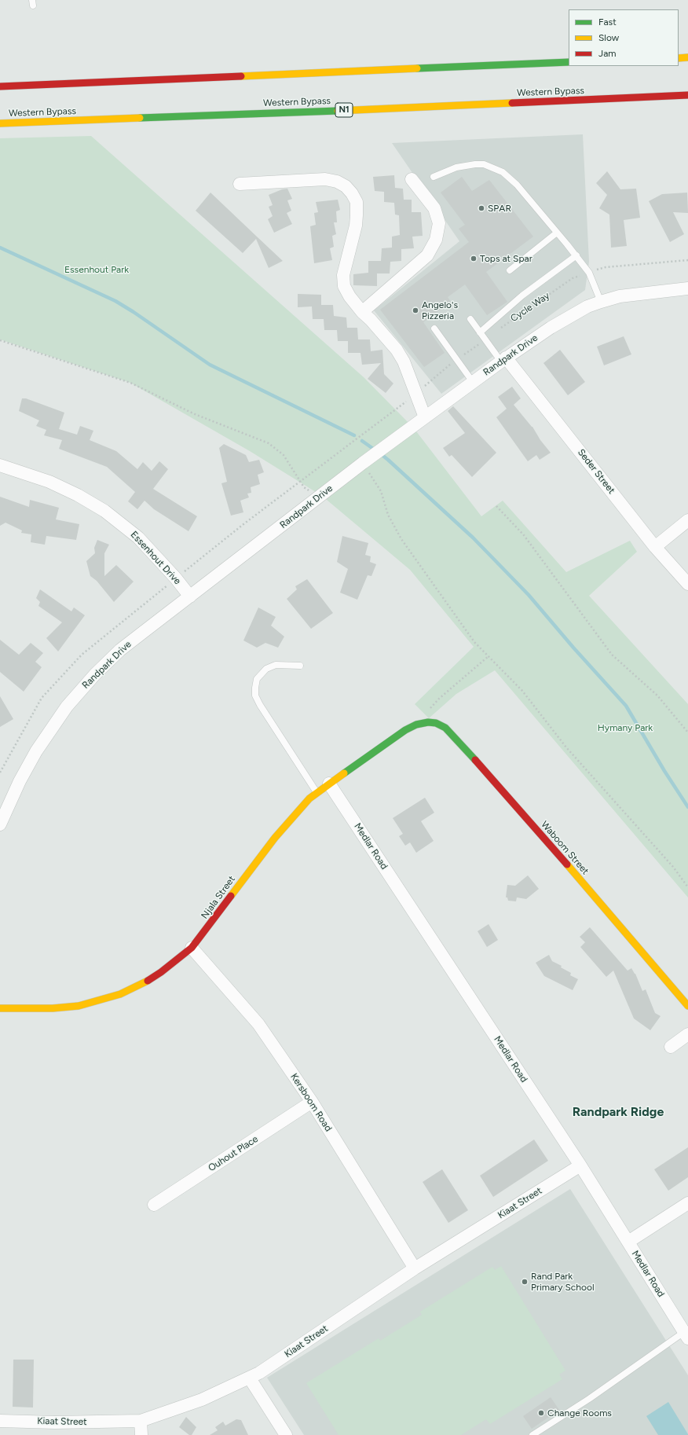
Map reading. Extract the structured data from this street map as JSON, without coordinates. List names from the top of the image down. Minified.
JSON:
{"streets":{"main road":["Western Bypass","N1","Waboom Street","Njala Street"],"street":["Randpark Drive","Seder Street","Essenhout Drive","Medlar Road","Kersboom Road","Ouhout Place","Kiaat Street"],"path":["Cycle Way"]},"crossings":[["Randpark Drive","Seder Street"],["Randpark Drive","Essenhout Drive"],["Medlar Road","Njala Street"],["Medlar Road","Kiaat Street"],["Waboom Street","Njala Street"],["Njala Street","Kersboom Road"],["Kersboom Road","Ouhout Place"],["Kersboom Road","Kiaat Street"]],"districts":["Randpark Ridge"],"parks":["Essenhout Park","Hymany Park"],"places":["SPAR","Tops at Spar","Angelo's Pizzeria","Rand Park Primary School","Change Rooms"],"legend":["Fast","Slow","Jam"]}
